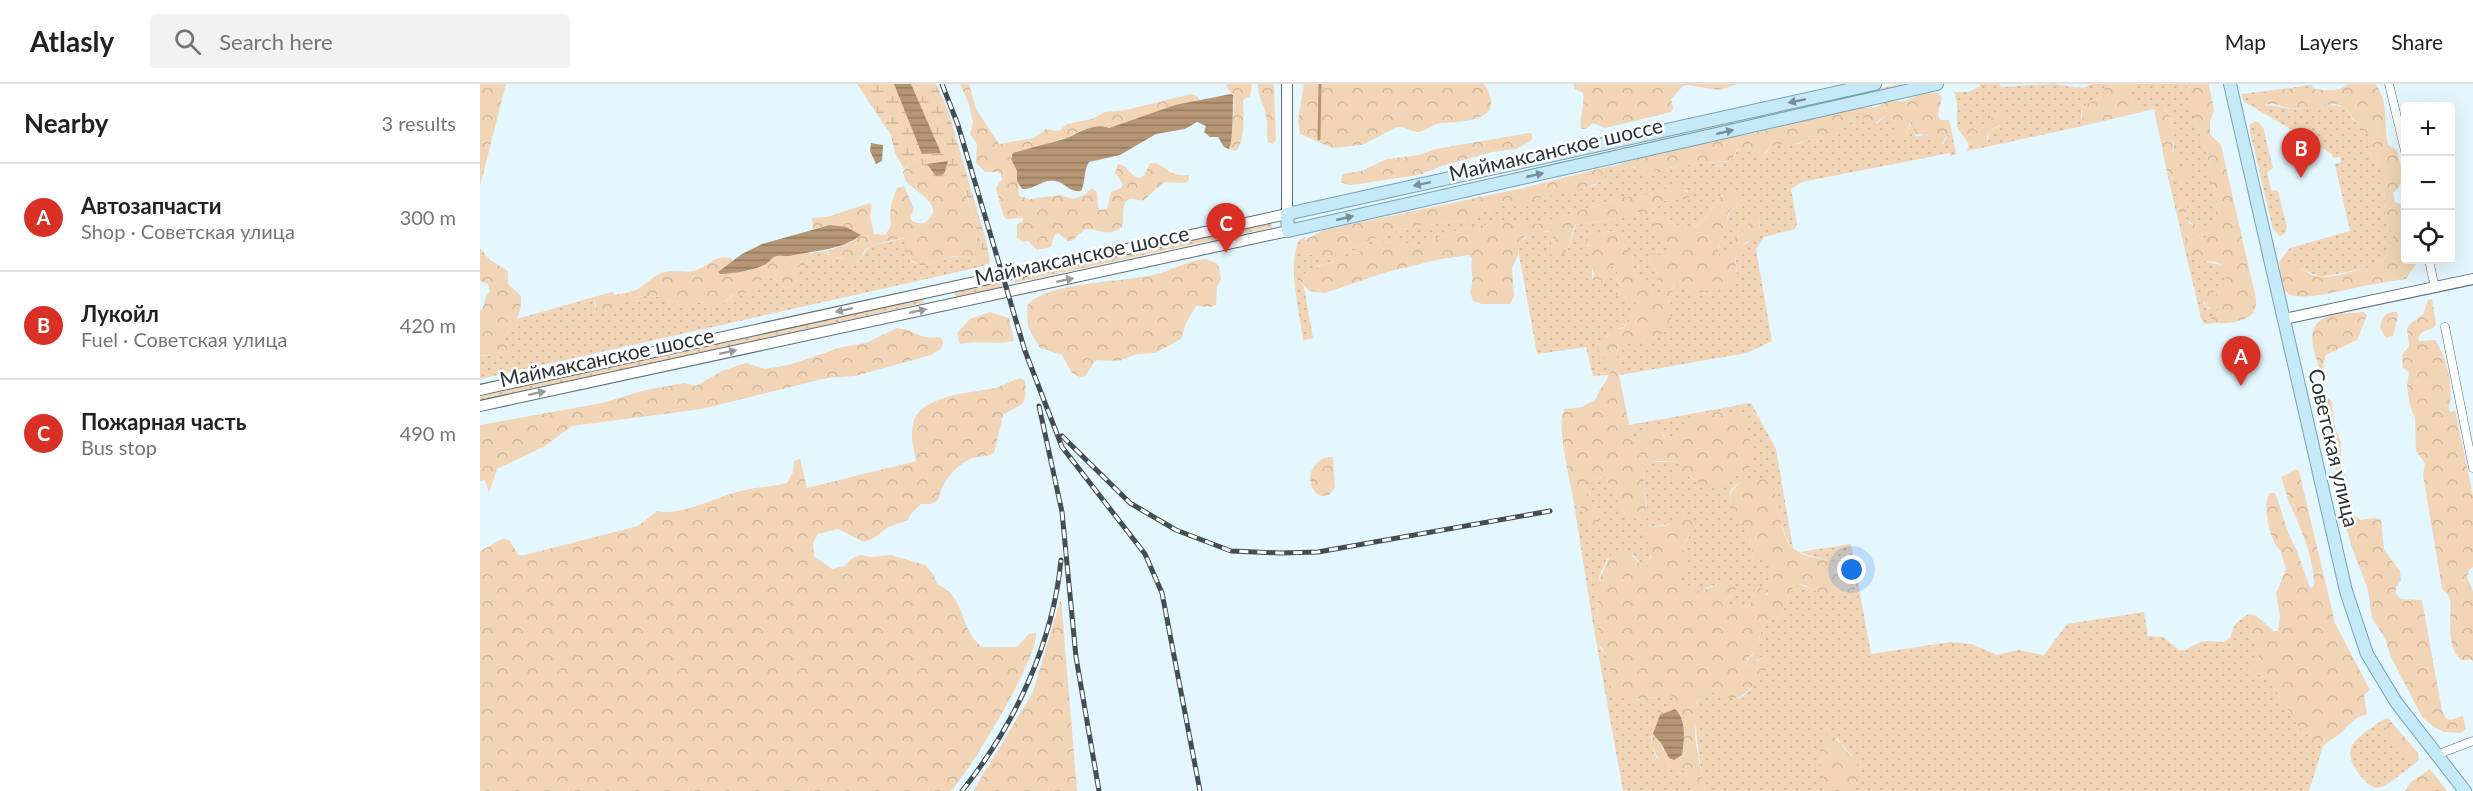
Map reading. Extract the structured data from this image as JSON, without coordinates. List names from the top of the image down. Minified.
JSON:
{"streets":{"main road":["Маймаксанское шоссе","Советская улица"]},"page":{"header":"Atlasly","search":"Search here","nav":["Map","Layers","Share"],"heading":["Nearby","3 results"],"map_buttons":["+","−"],"pins":["B","C","A"],"list":[{"mark":"A","name":"Автозапчасти","note":"Shop · Советская улица","value":"300 m"},{"mark":"B","name":"Лукойл","note":"Fuel · Советская улица","value":"420 m"},{"mark":"C","name":"Пожарная часть","note":"Bus stop","value":"490 m"}]}}
